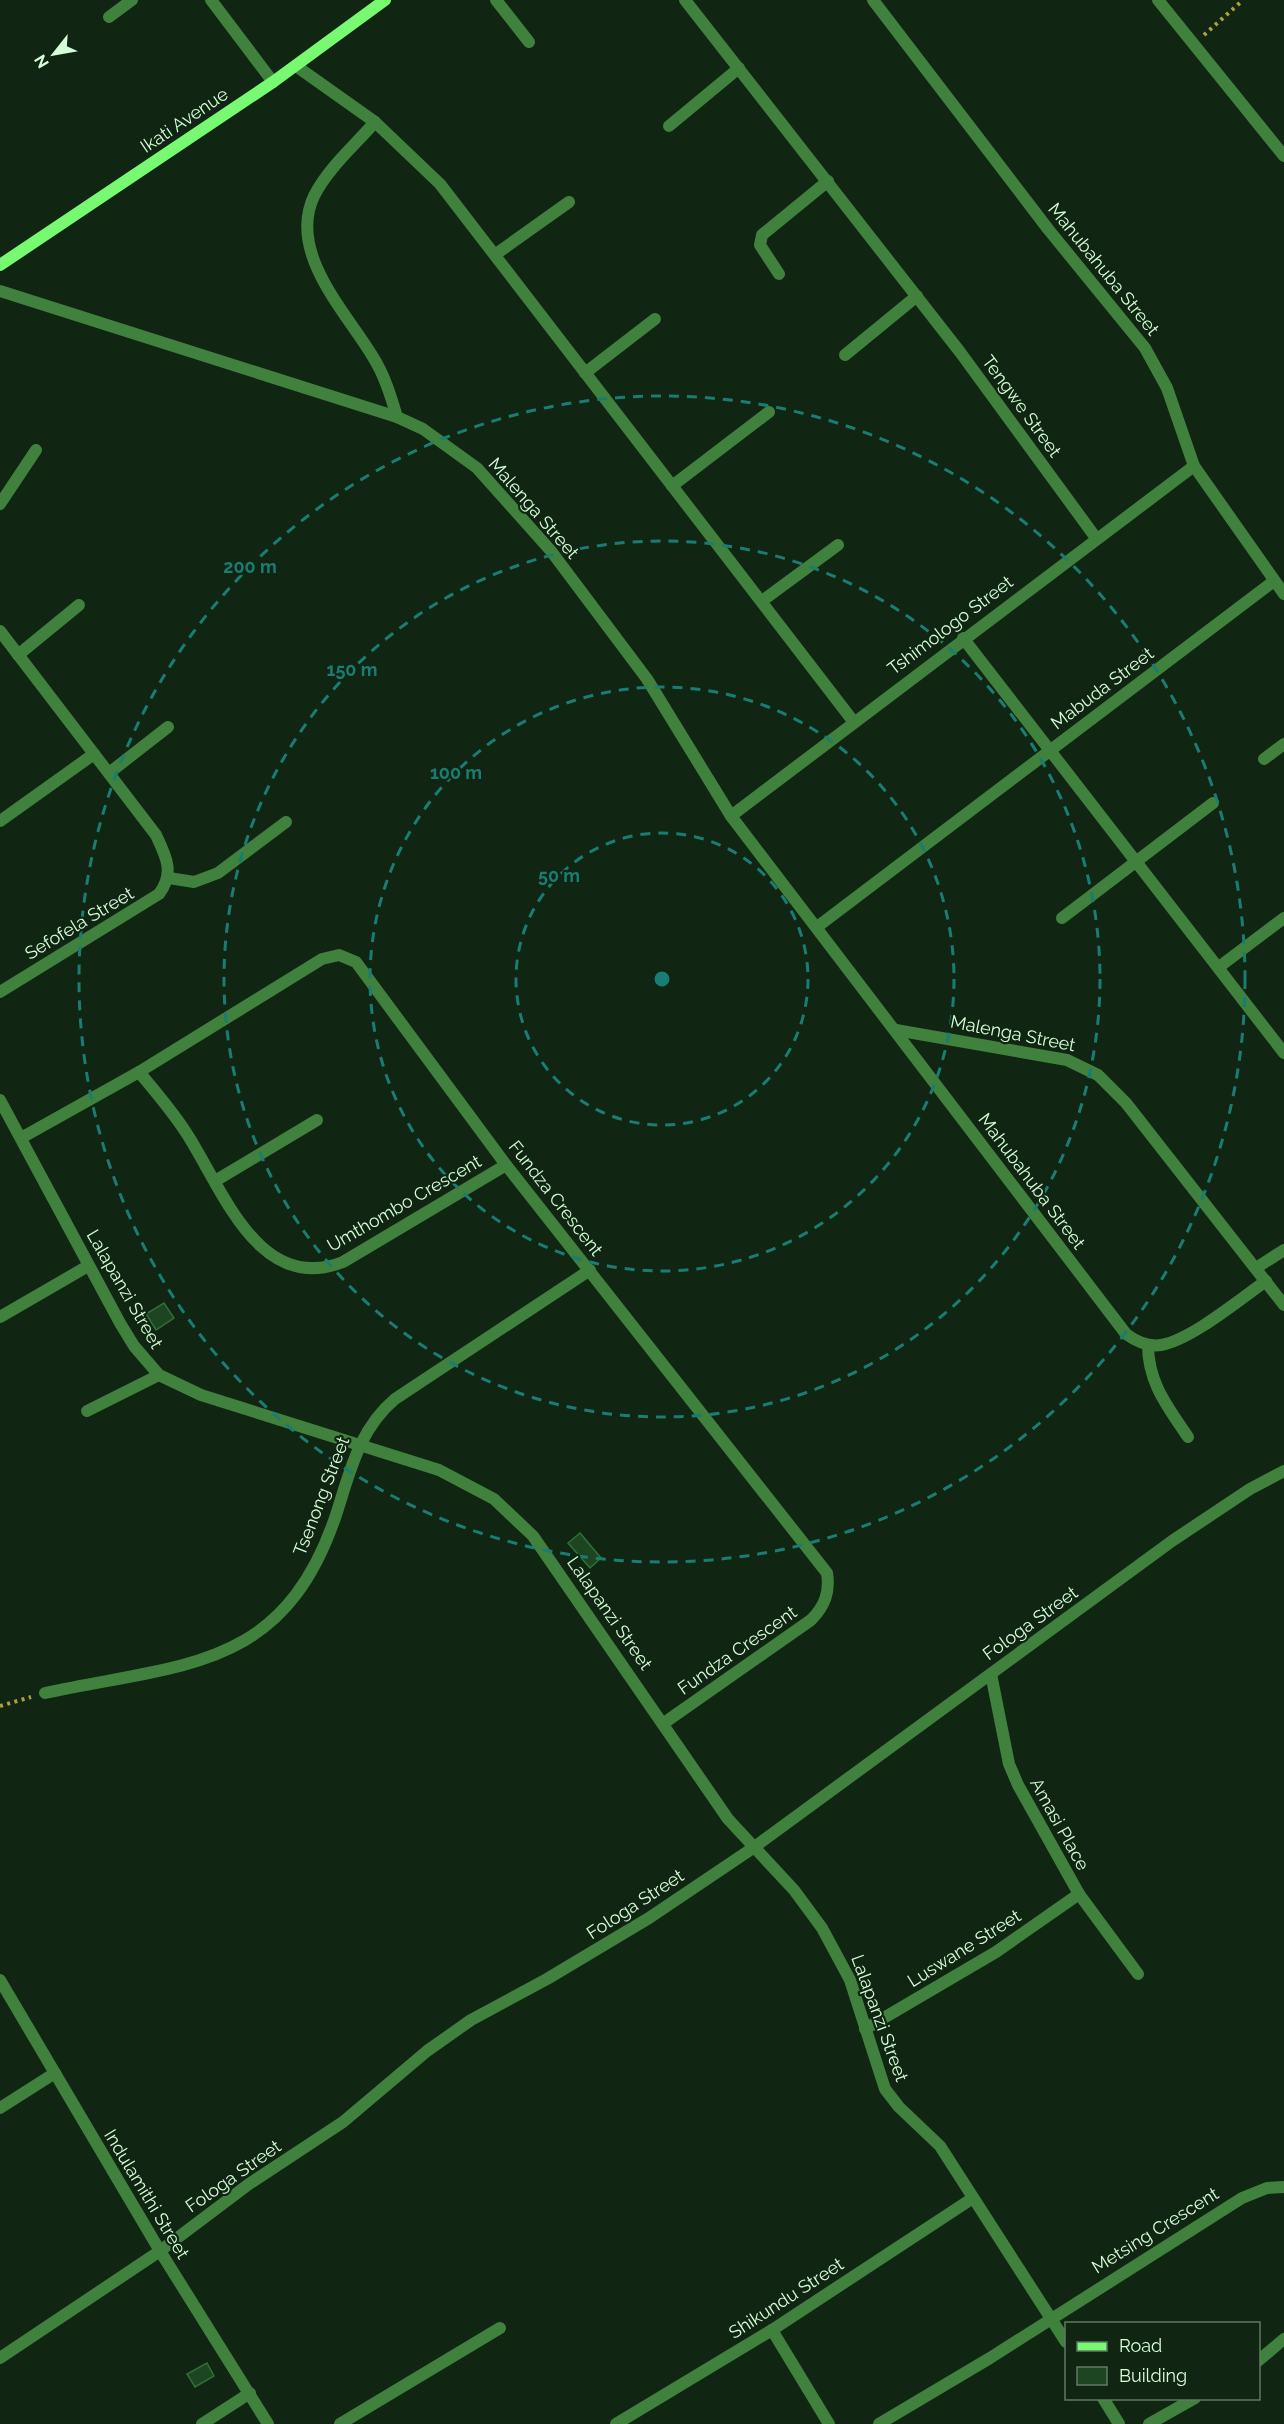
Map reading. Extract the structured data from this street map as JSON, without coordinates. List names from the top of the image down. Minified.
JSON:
{"streets":{"street":["Ikati Avenue","Mahubahuba Street","Tengwe Street","Malenga Street","Tshimologo Street","Mabuda Street","Sefofela Street","Fundza Crescent","Umthombo Crescent","Lalapanzi Street","Tsenong Street","Fologa Street","Amasi Place","Luswane Street","Indulamithi Street","Metsing Crescent","Shikundu Street"]},"crossings":[["Mahubahuba Street","Malenga Street"],["Mahubahuba Street","Tshimologo Street"],["Mahubahuba Street","Mabuda Street"],["Tengwe Street","Tshimologo Street"],["Malenga Street","Tshimologo Street"],["Malenga Street","Mabuda Street"],["Tshimologo Street","Mabuda Street"],["Fundza Crescent","Umthombo Crescent"],["Fundza Crescent","Lalapanzi Street"],["Fundza Crescent","Tsenong Street"],["Lalapanzi Street","Tsenong Street"],["Lalapanzi Street","Fologa Street"],["Lalapanzi Street","Luswane Street"],["Lalapanzi Street","Metsing Crescent"],["Lalapanzi Street","Shikundu Street"],["Fologa Street","Amasi Place"],["Fologa Street","Indulamithi Street"],["Amasi Place","Luswane Street"]],"legend":["Road","Building"],"north":"bottom left","rings":["200 m","150 m","100 m","50 m"]}
